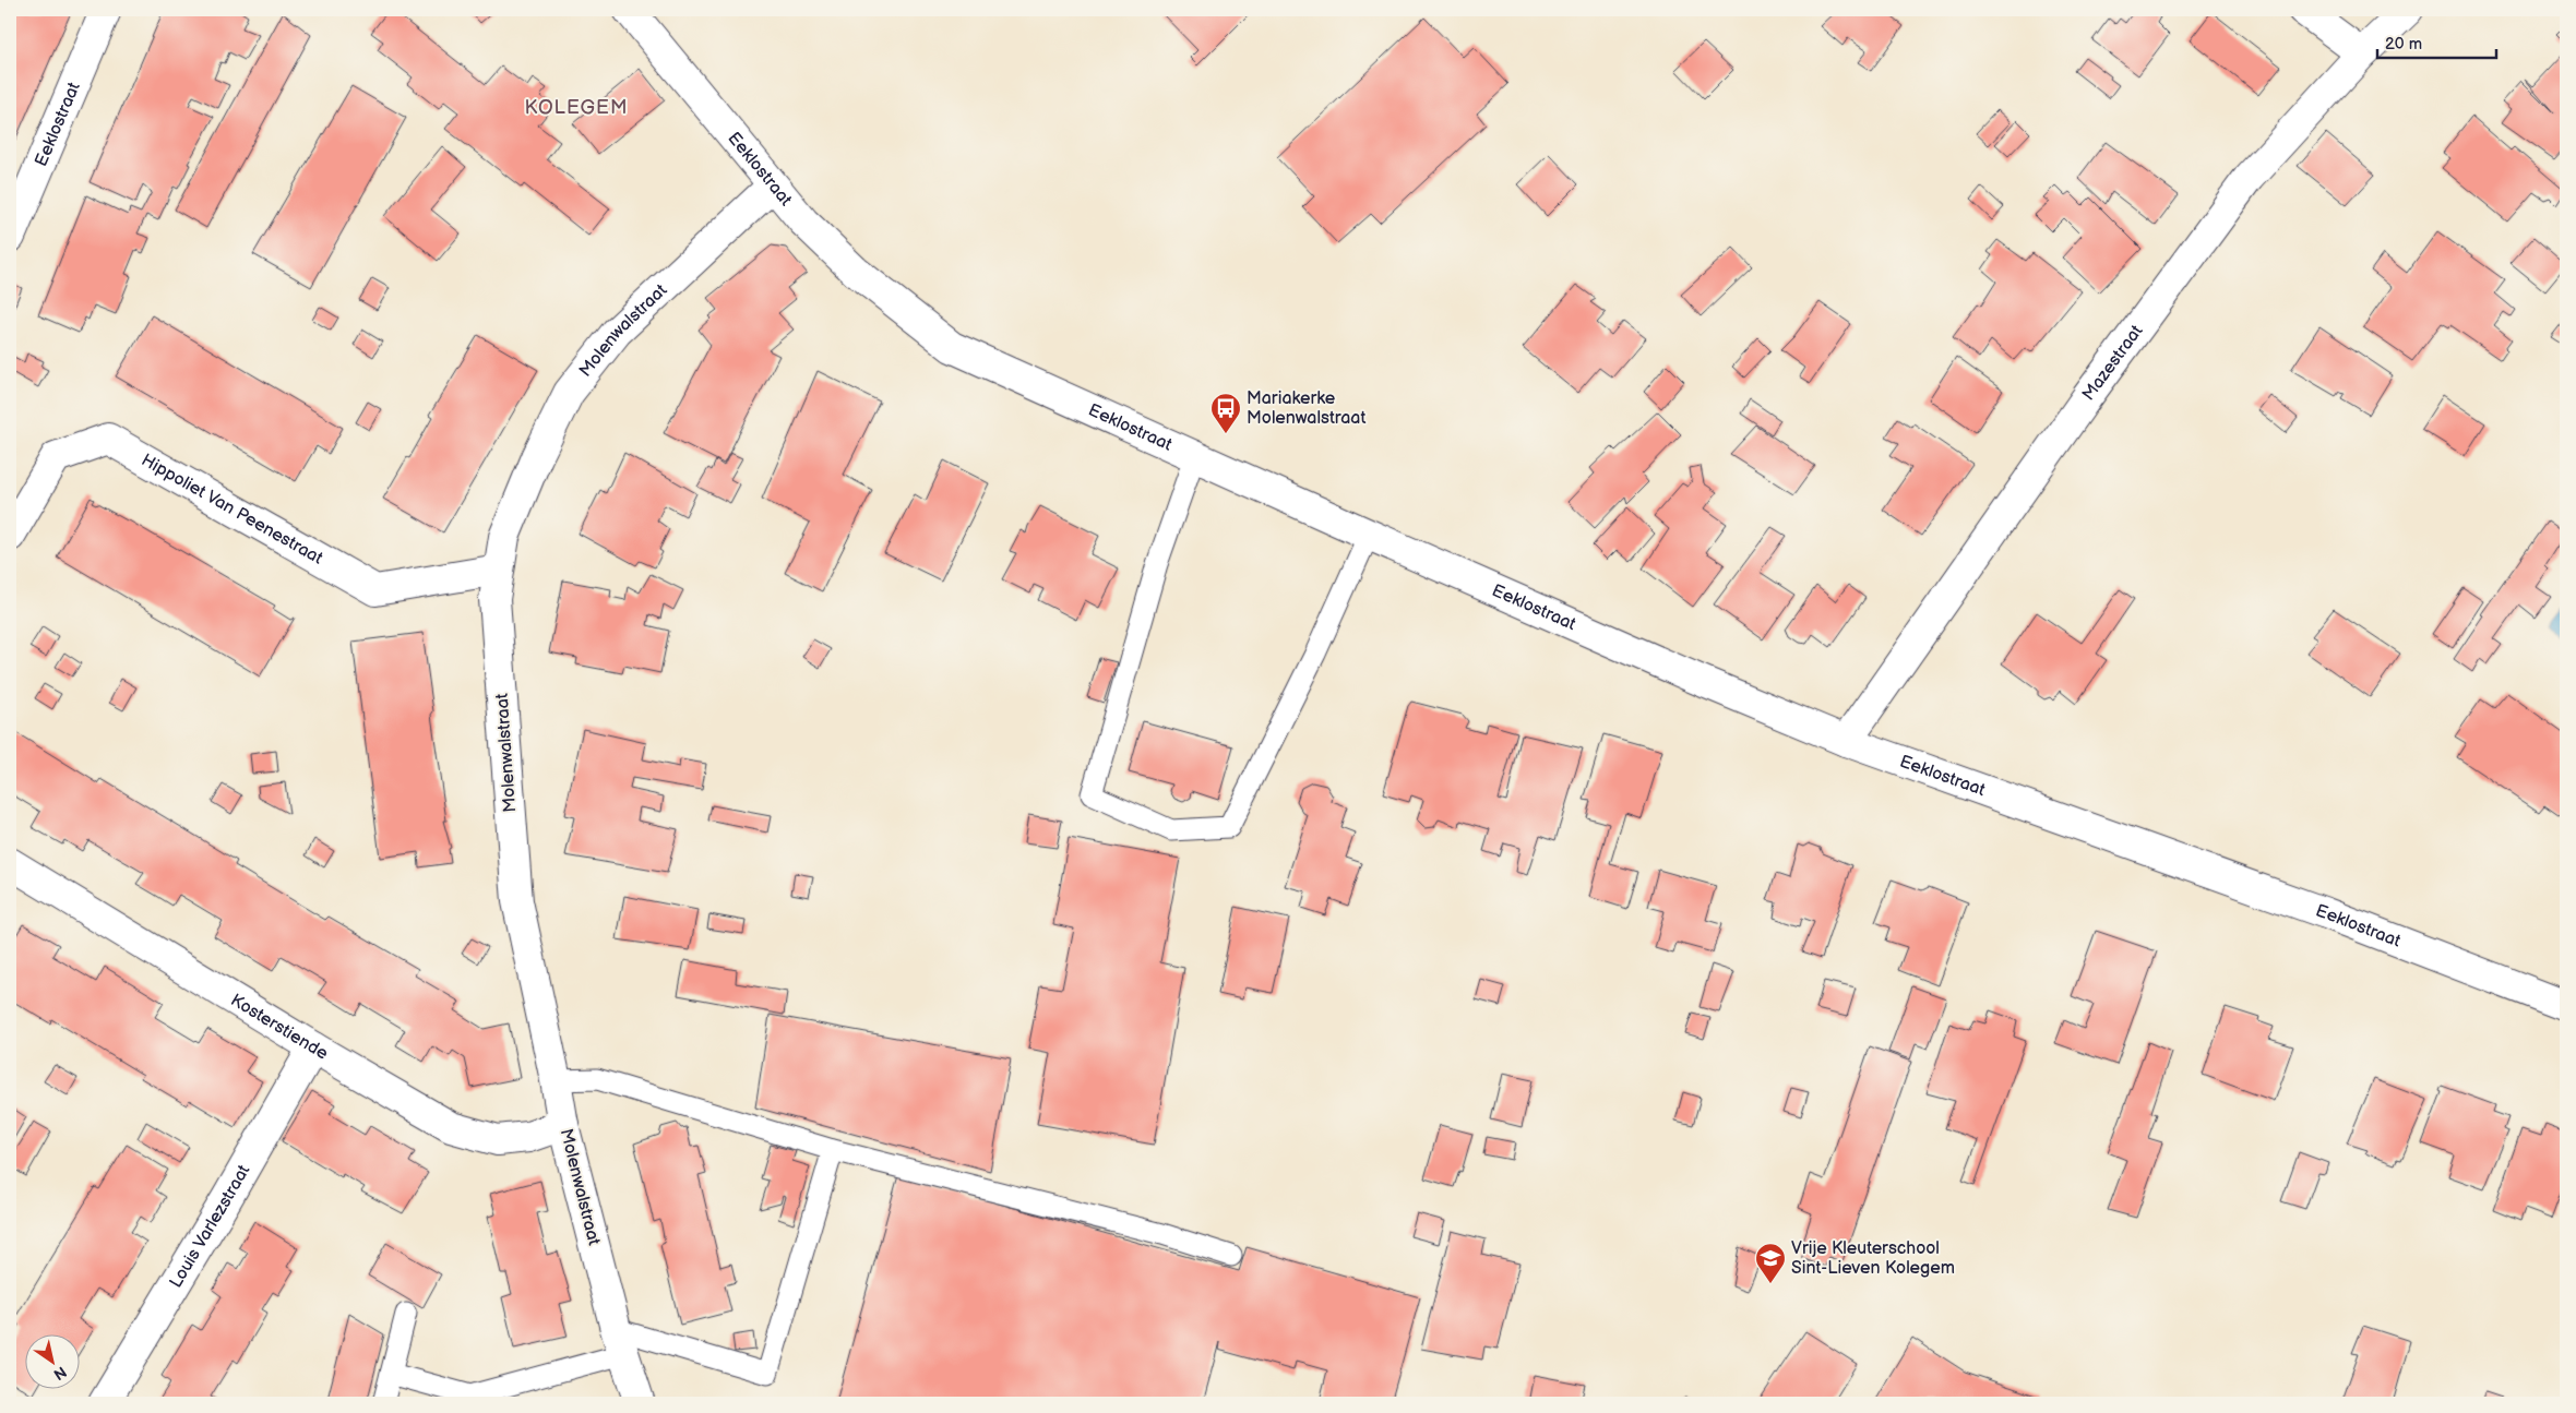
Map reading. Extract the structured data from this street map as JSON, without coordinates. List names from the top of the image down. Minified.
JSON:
{"streets":{"street":["Eeklostraat","Molenwalstraat","Mazestraat","Hippoliet Van Peenestraat","Kosterstiende","Louis Varlezstraat"]},"crossings":[["Eeklostraat","Molenwalstraat"],["Eeklostraat","Mazestraat"],["Molenwalstraat","Hippoliet Van Peenestraat"],["Molenwalstraat","Kosterstiende"],["Kosterstiende","Louis Varlezstraat"]],"districts":["KOLEGEM"],"places":{"bus stop":["Mariakerke Molenwalstraat"],"school or university":["Vrije Kleuterschool Sint-Lieven Kolegem"]},"scale_bar":"20 m","north":"bottom right"}
